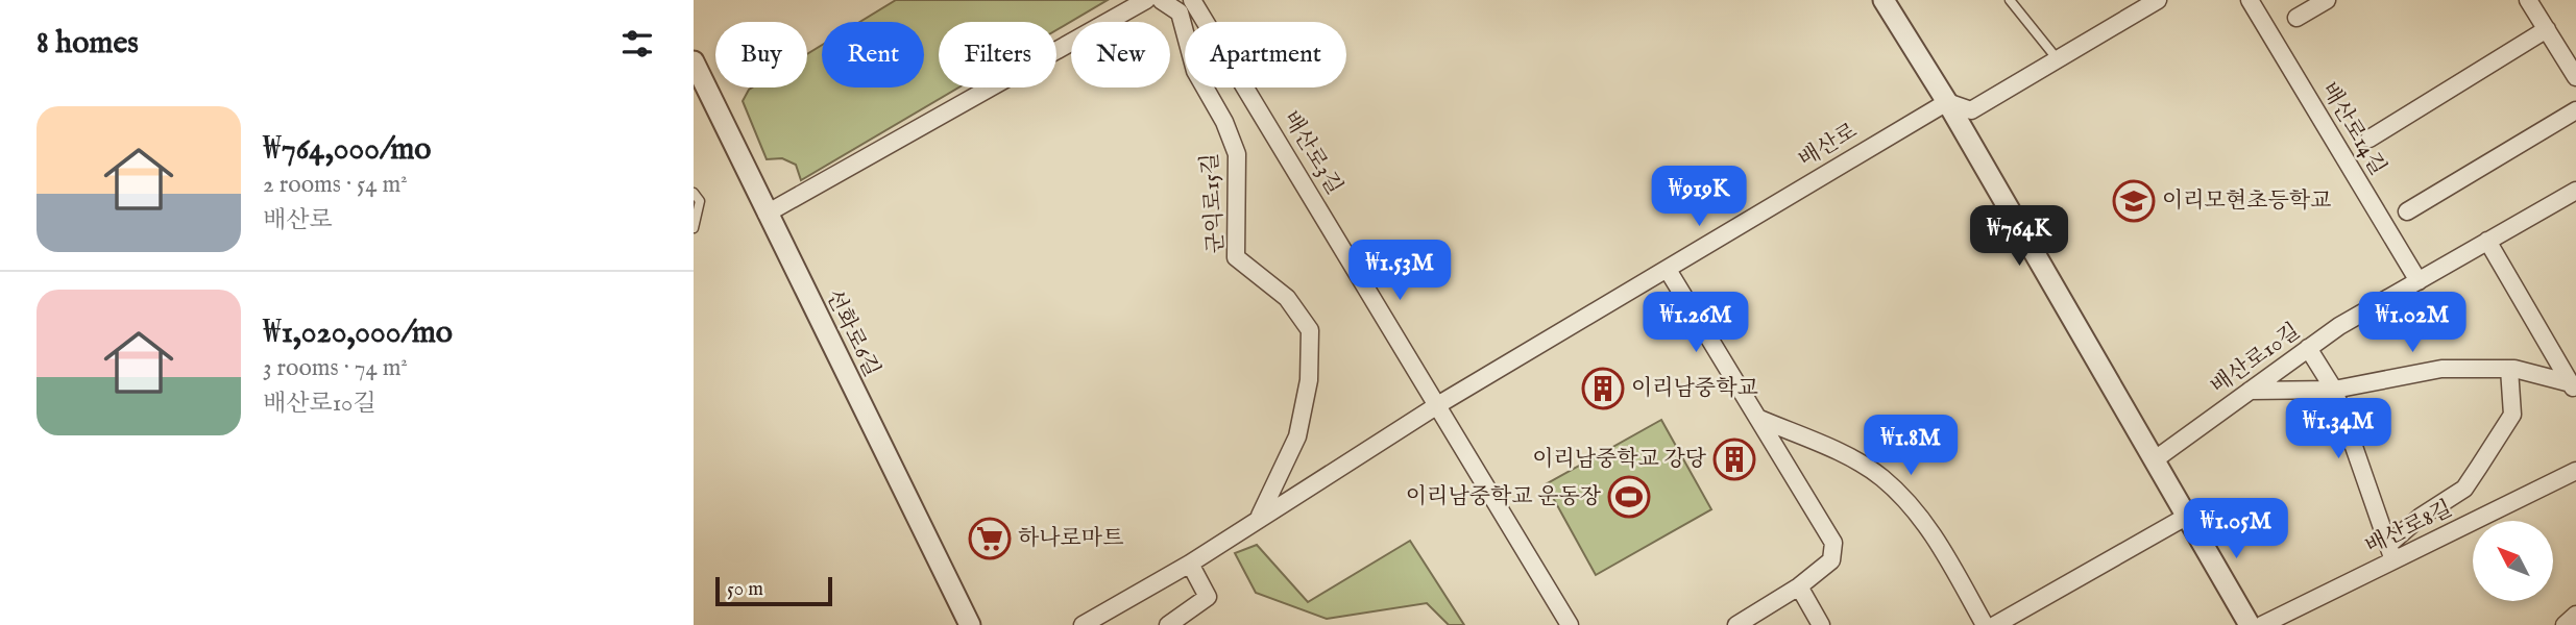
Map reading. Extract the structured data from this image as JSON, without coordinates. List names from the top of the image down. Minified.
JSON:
{"streets":{"street":["배산로14길","배산로","배산로3길","군익로15길","선화로6길","배산로10길","배산로8길"]},"crossings":[["배산로14길","배산로10길"]],"places":{"school or university":["이리모현초등학교"],"building":["이리남중학교","이리남중학교 강당"],"sports":["이리남중학교 운동장"],"supermarket":["하나로마트"]},"scale_bar":"50 m","north":"top left","page":{"heading":"8 homes","chip":["Buy","Rent","Filters","New","Apartment"],"list":[{"name":"₩764,000/mo","note":"2 rooms · 54 m² · 배산로"},{"name":"₩1,020,000/mo","note":"3 rooms · 74 m² · 배산로10길"}],"price":["₩919K","₩764K","₩1.53M","₩1.26M","₩1.02M","₩1.34M","₩1.8M","₩1.05M"],"scale":"50 m"}}
